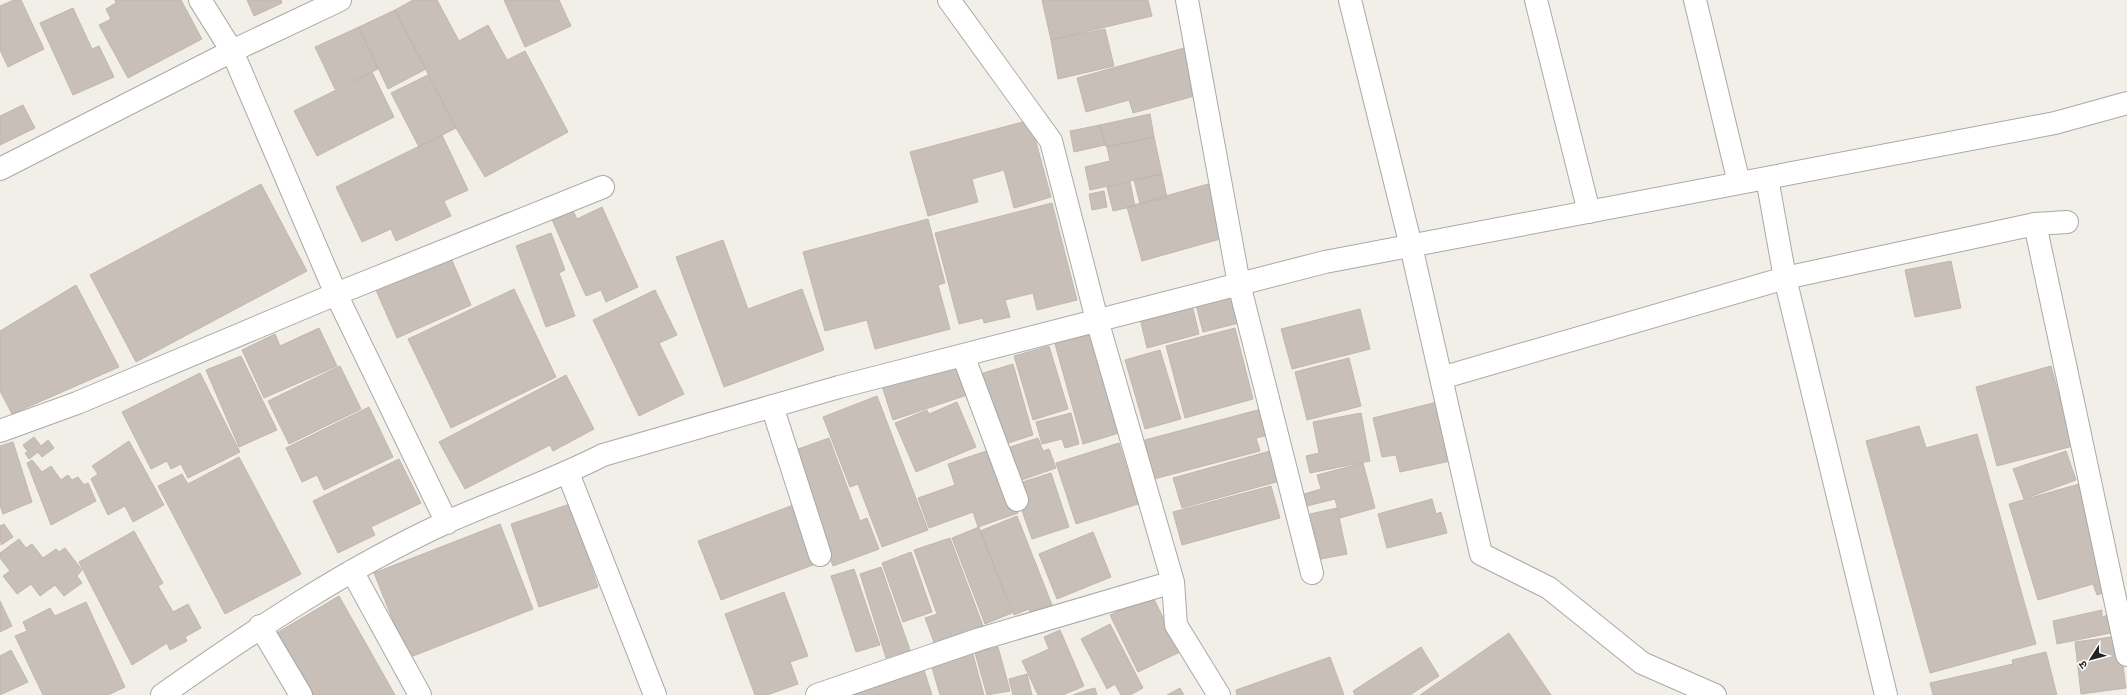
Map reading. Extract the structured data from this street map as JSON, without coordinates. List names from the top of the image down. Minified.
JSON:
{"north":"bottom left"}
